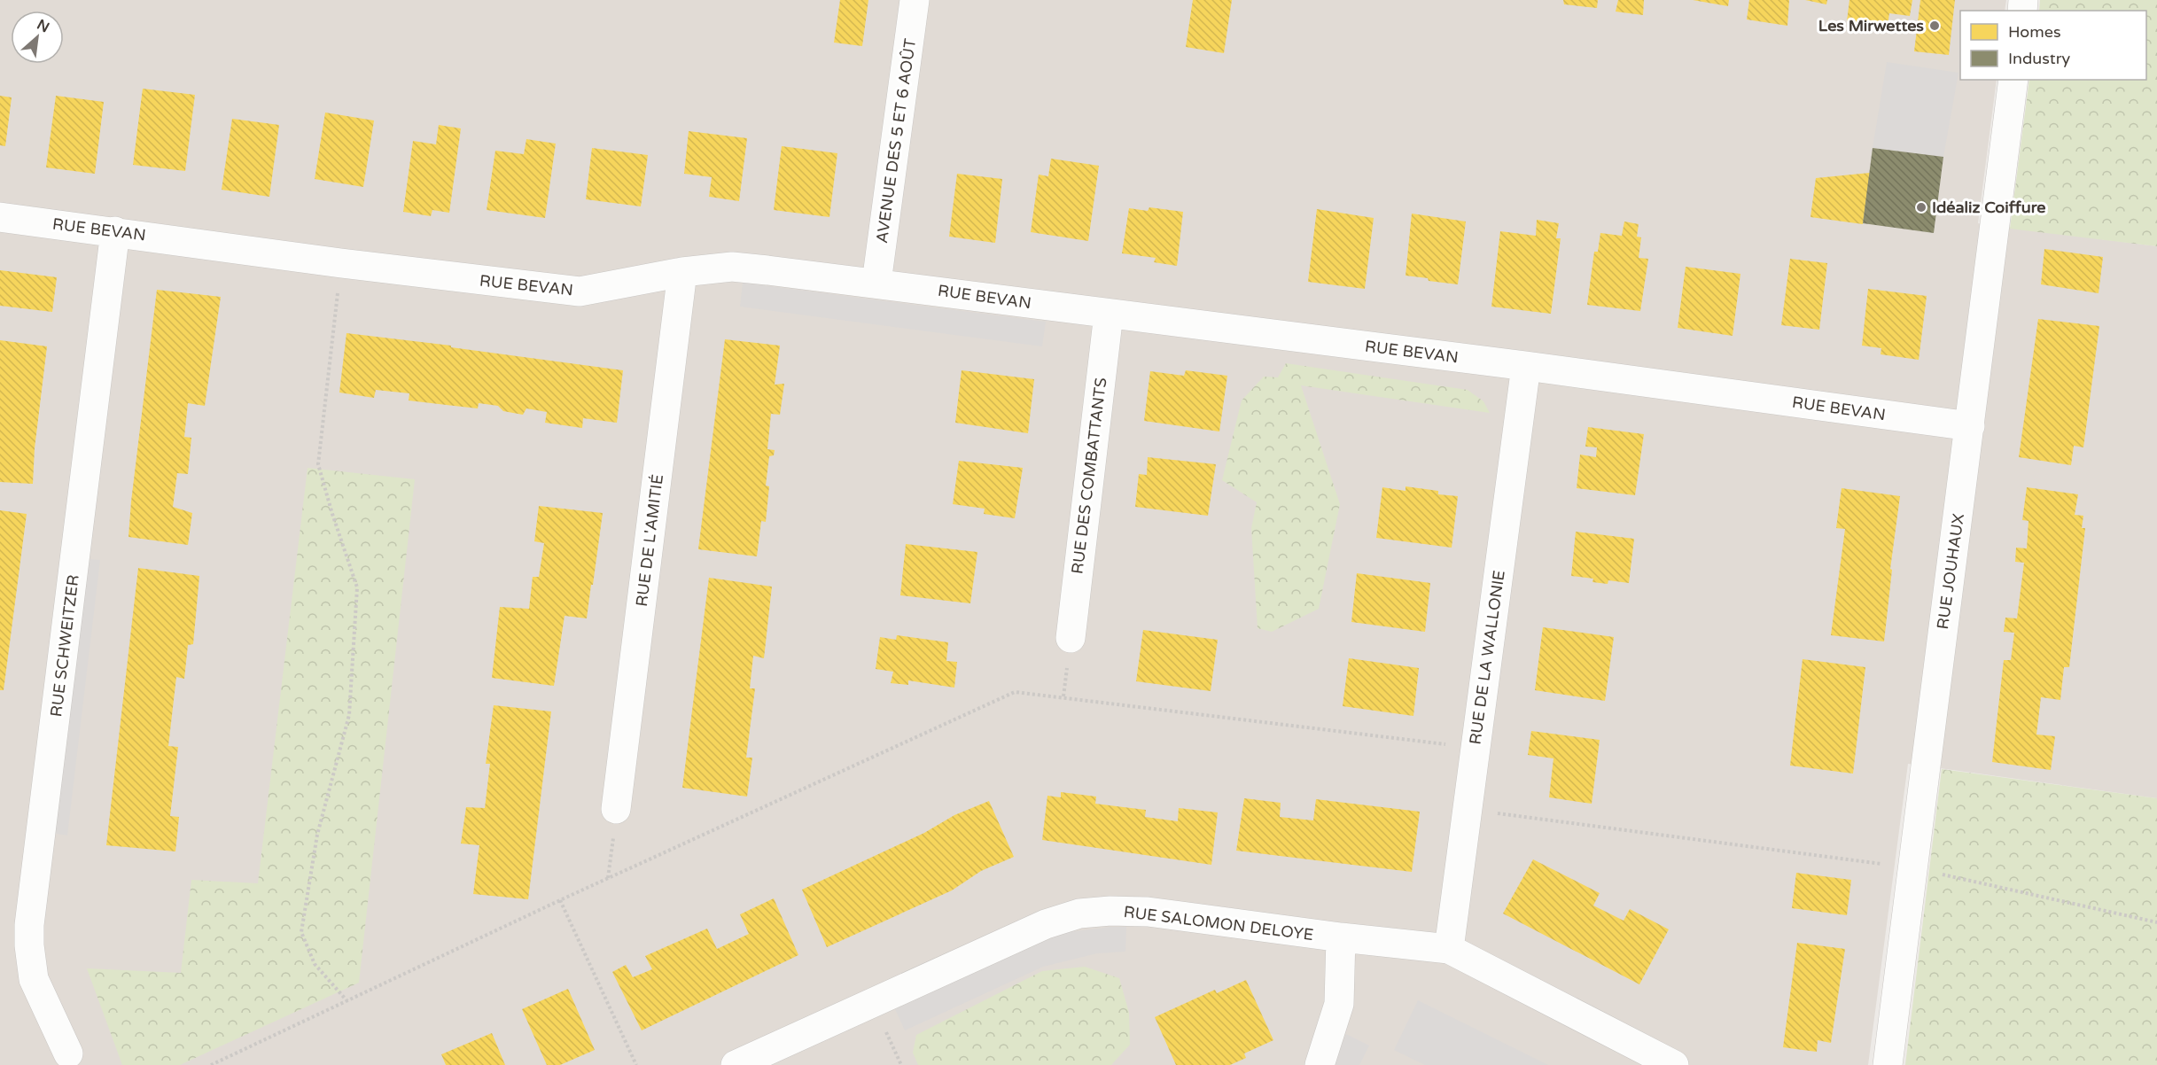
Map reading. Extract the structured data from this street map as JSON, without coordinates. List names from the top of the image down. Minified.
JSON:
{"streets":{"street":["AVENUE DES 5 ET 6 AOÛT","RUE BEVAN","RUE DES COMBATTANTS","RUE DE L'AMITIÉ","RUE JOUHAUX","RUE SCHWEITZER","RUE DE LA WALLONIE","RUE SALOMON DELOYE"]},"crossings":[["AVENUE DES 5 ET 6 AOÛT","RUE BEVAN"],["RUE BEVAN","RUE DES COMBATTANTS"],["RUE BEVAN","RUE DE L'AMITIÉ"],["RUE BEVAN","RUE JOUHAUX"],["RUE BEVAN","RUE SCHWEITZER"],["RUE BEVAN","RUE DE LA WALLONIE"],["RUE DE LA WALLONIE","RUE SALOMON DELOYE"]],"places":["Les Mirwettes","Idéaliz Coiffure"],"legend":["Homes","Industry"],"north":"top right"}
